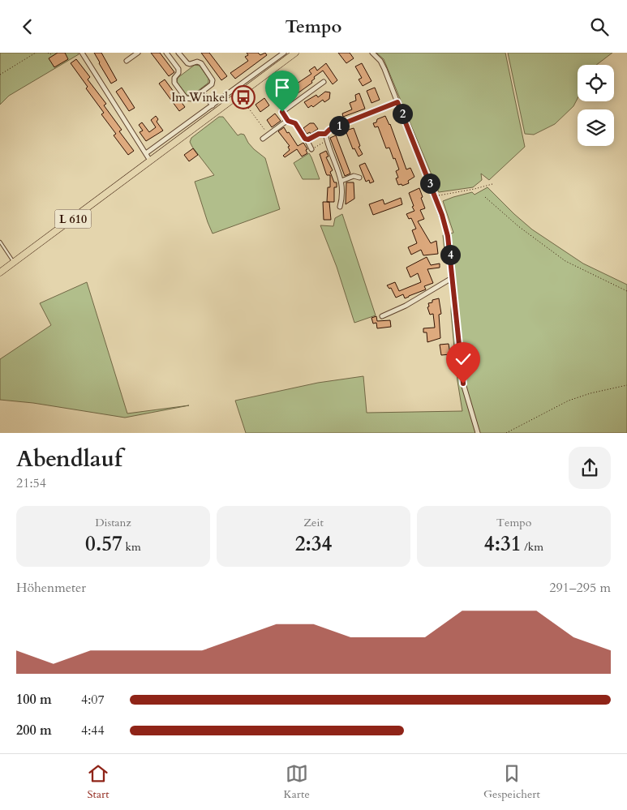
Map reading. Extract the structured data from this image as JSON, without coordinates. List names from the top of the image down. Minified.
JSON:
{"streets":{"main road":["L 610"]},"places":{"bus stop":["Im Winkel"]},"page":{"header":"Tempo","pins":["2","1","3","4"],"heading":["Abendlauf","21:54"],"stats":[["Distanz","0.57 km"],["Zeit","2:34"],["Tempo","4:31 /km"]],"chart":["Höhenmeter","291–295 m"],"list":[{"name":"100 m","note":"4:07"},{"name":"200 m","note":"4:44"}],"tabs":["Start","Karte","Gespeichert"]}}
